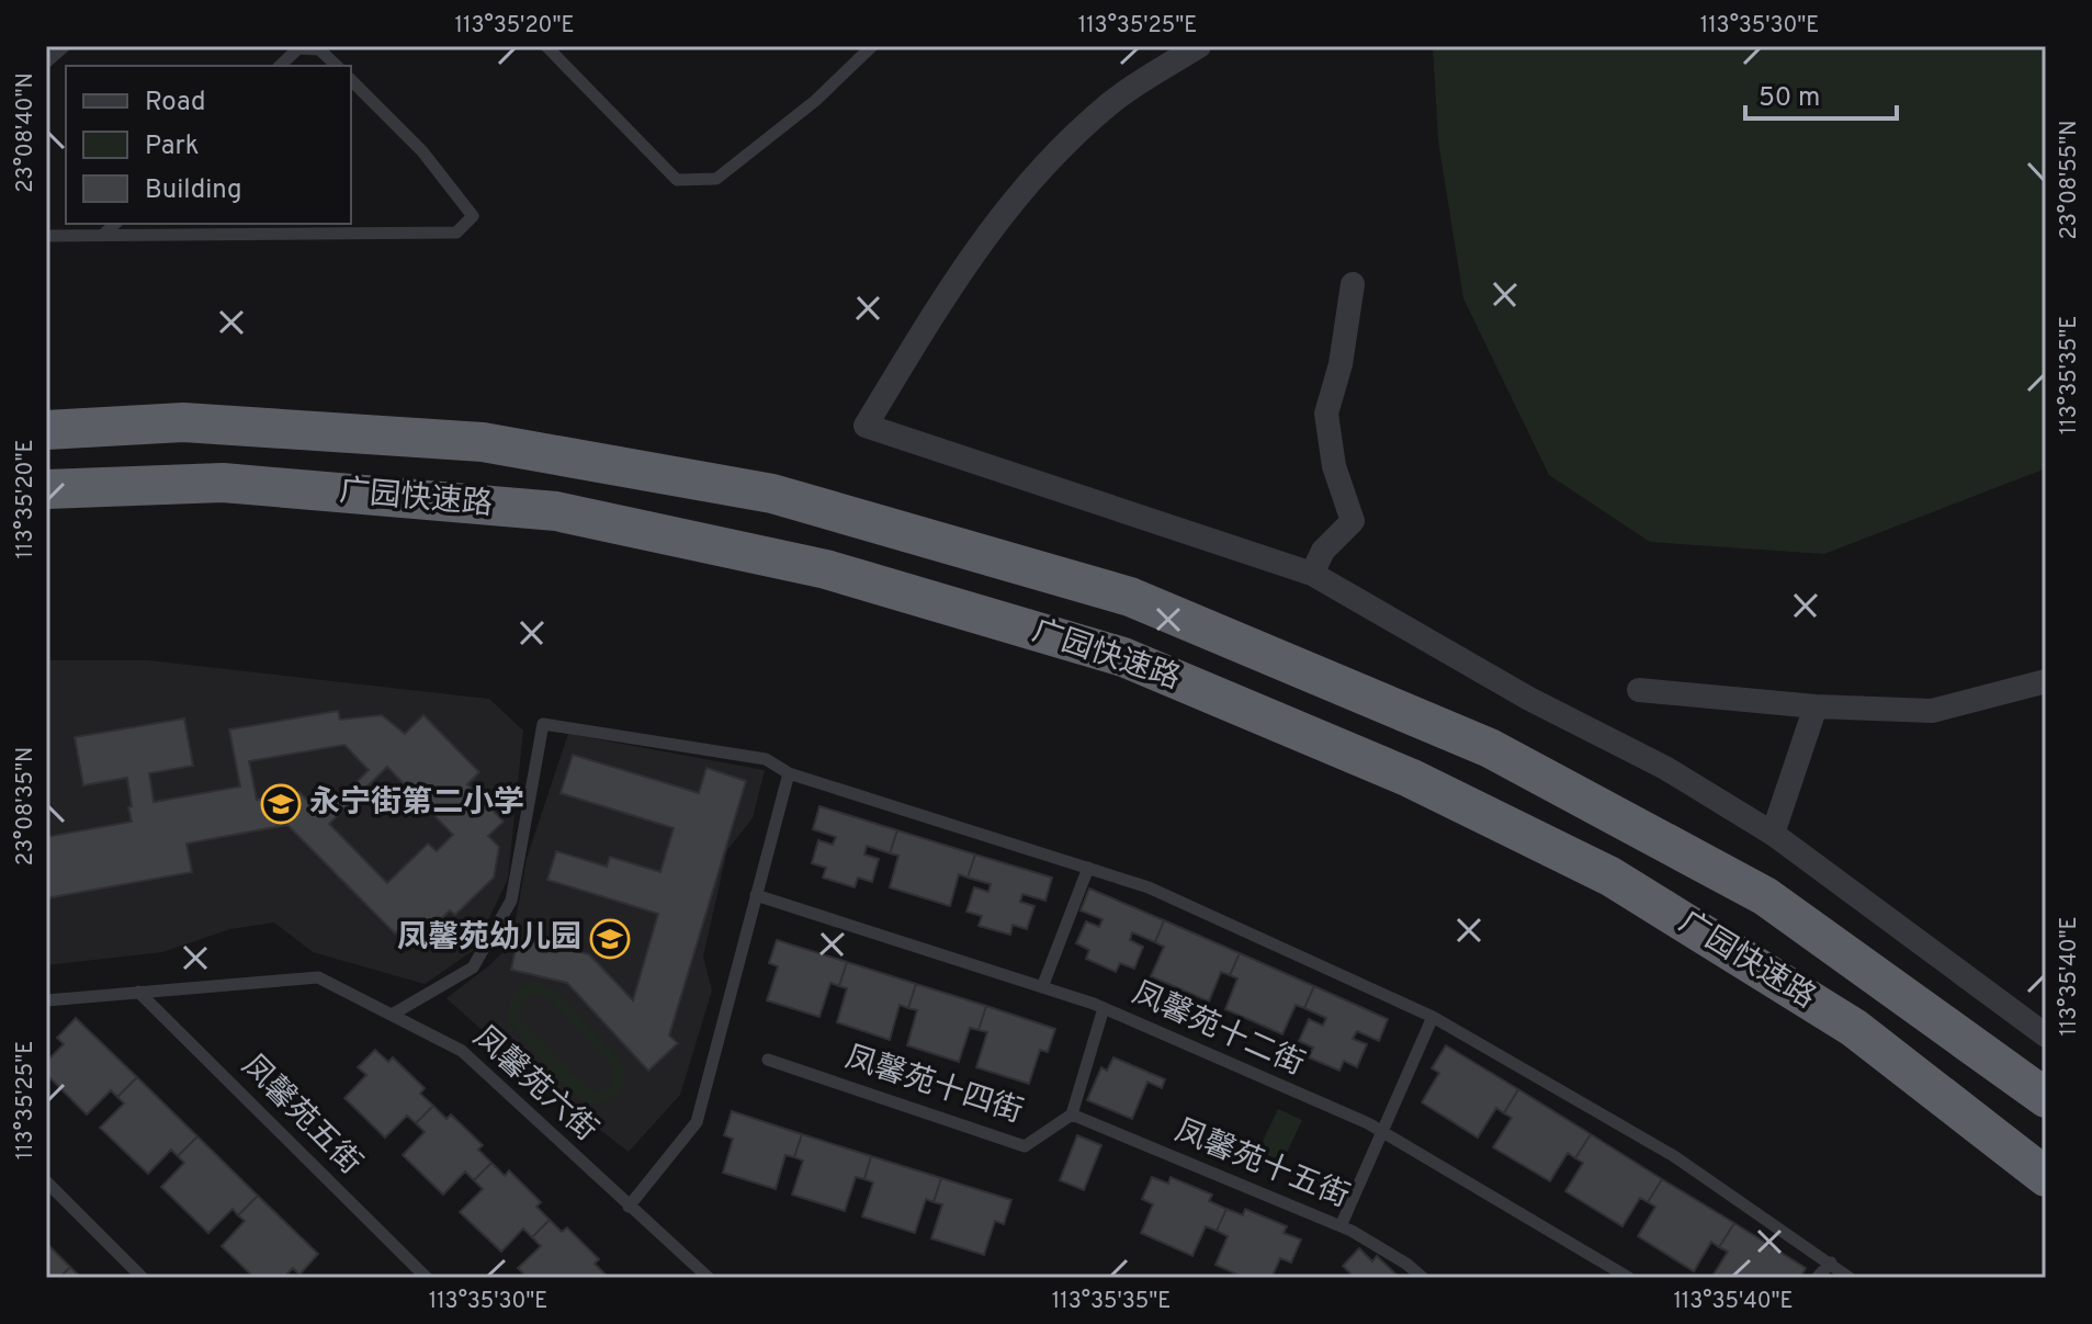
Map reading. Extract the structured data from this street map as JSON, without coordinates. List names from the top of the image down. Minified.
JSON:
{"streets":{"highway":["广园快速路"],"lane":["凤馨苑十二街","凤馨苑六街","凤馨苑十四街","凤馨苑五街","凤馨苑十五街"]},"crossings":[["凤馨苑六街","凤馨苑五街"],["凤馨苑十四街","凤馨苑十五街"]],"places":{"school or university":["永宁街第二小学","凤馨苑幼儿园"]},"legend":["Road","Park","Building"],"scale_bar":"50 m","coordinates":["113°35'20\"E","113°35'25\"E","113°35'30\"E","23°08'40\"N","23°08'55\"N","113°35'35\"E","23°08'35\"N","113°35'40\"E"]}
